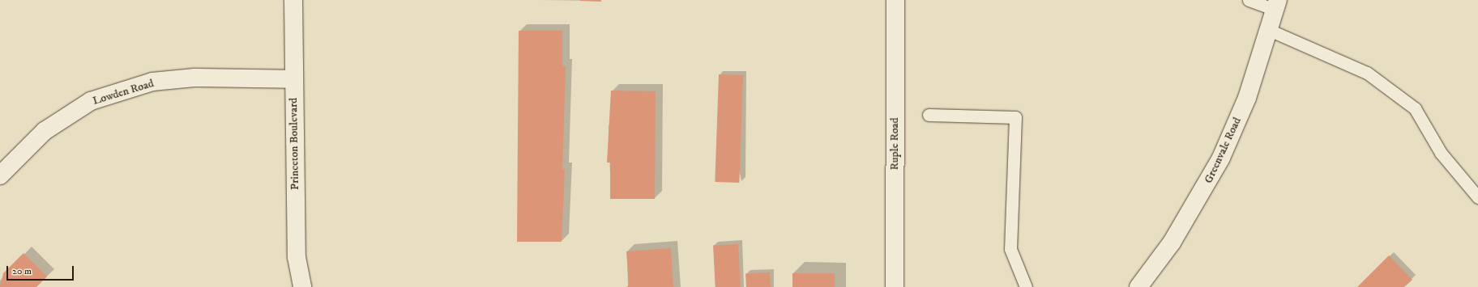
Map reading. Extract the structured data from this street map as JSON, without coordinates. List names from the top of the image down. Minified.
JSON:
{"streets":{"street":["Lowden Road","Princeton Boulevard","Ruple Road","Greenvale Road"]},"crossings":[["Lowden Road","Princeton Boulevard"]],"scale_bar":"20 m"}
